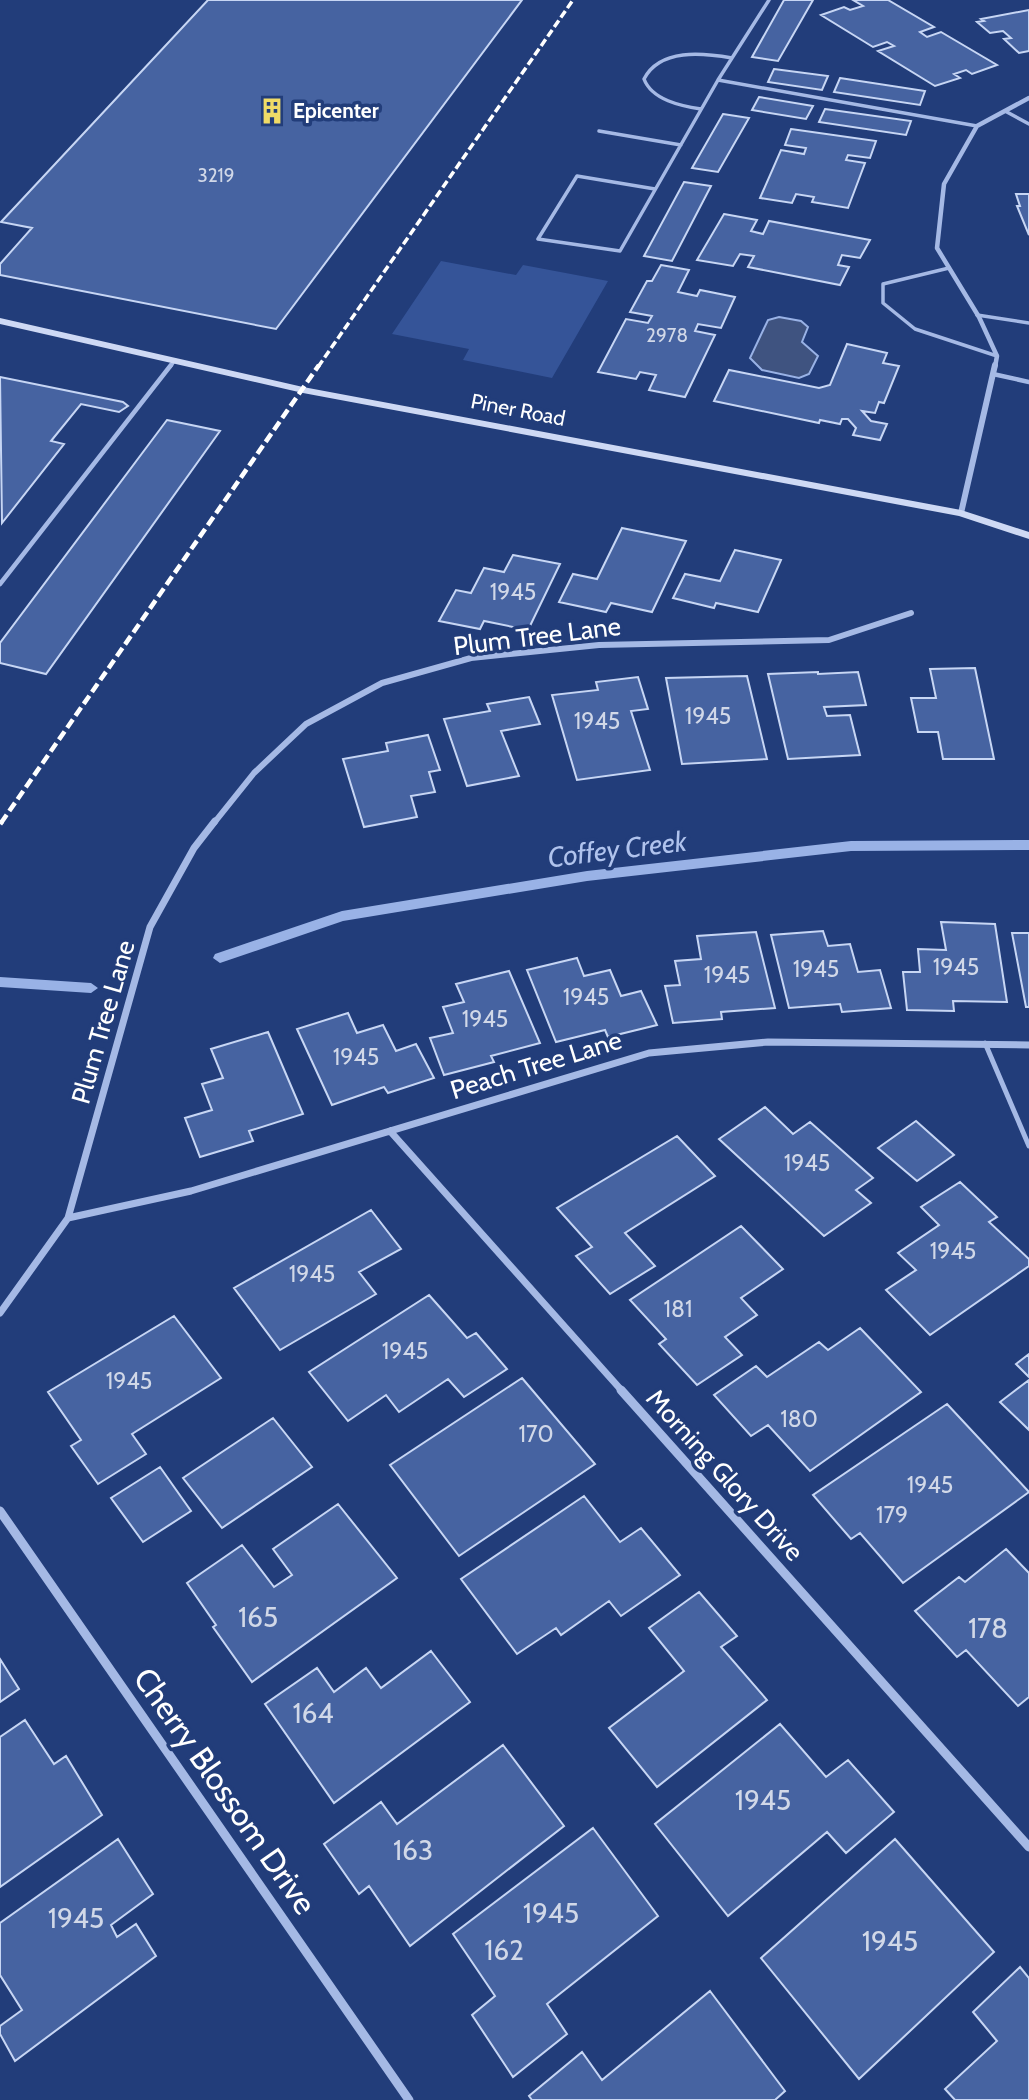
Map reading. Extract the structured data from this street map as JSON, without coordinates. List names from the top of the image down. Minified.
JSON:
{"streets":{"main road":["Piner Road"],"street":["Plum Tree Lane","Peach Tree Lane","Morning Glory Drive","Cherry Blossom Drive"]},"crossings":[["Plum Tree Lane","Peach Tree Lane"],["Peach Tree Lane","Morning Glory Drive"]],"water":["Coffey Creek"],"places":{"building":["Epicenter"]},"house_numbers":["3219","2978","1945","1945","1945","1945","1945","1945","1945","1945","1945","1945","1945","1945","181","1945","1945","180","170","1945","179","165","178","164","1945","163","1945","1945","1945","162"]}
